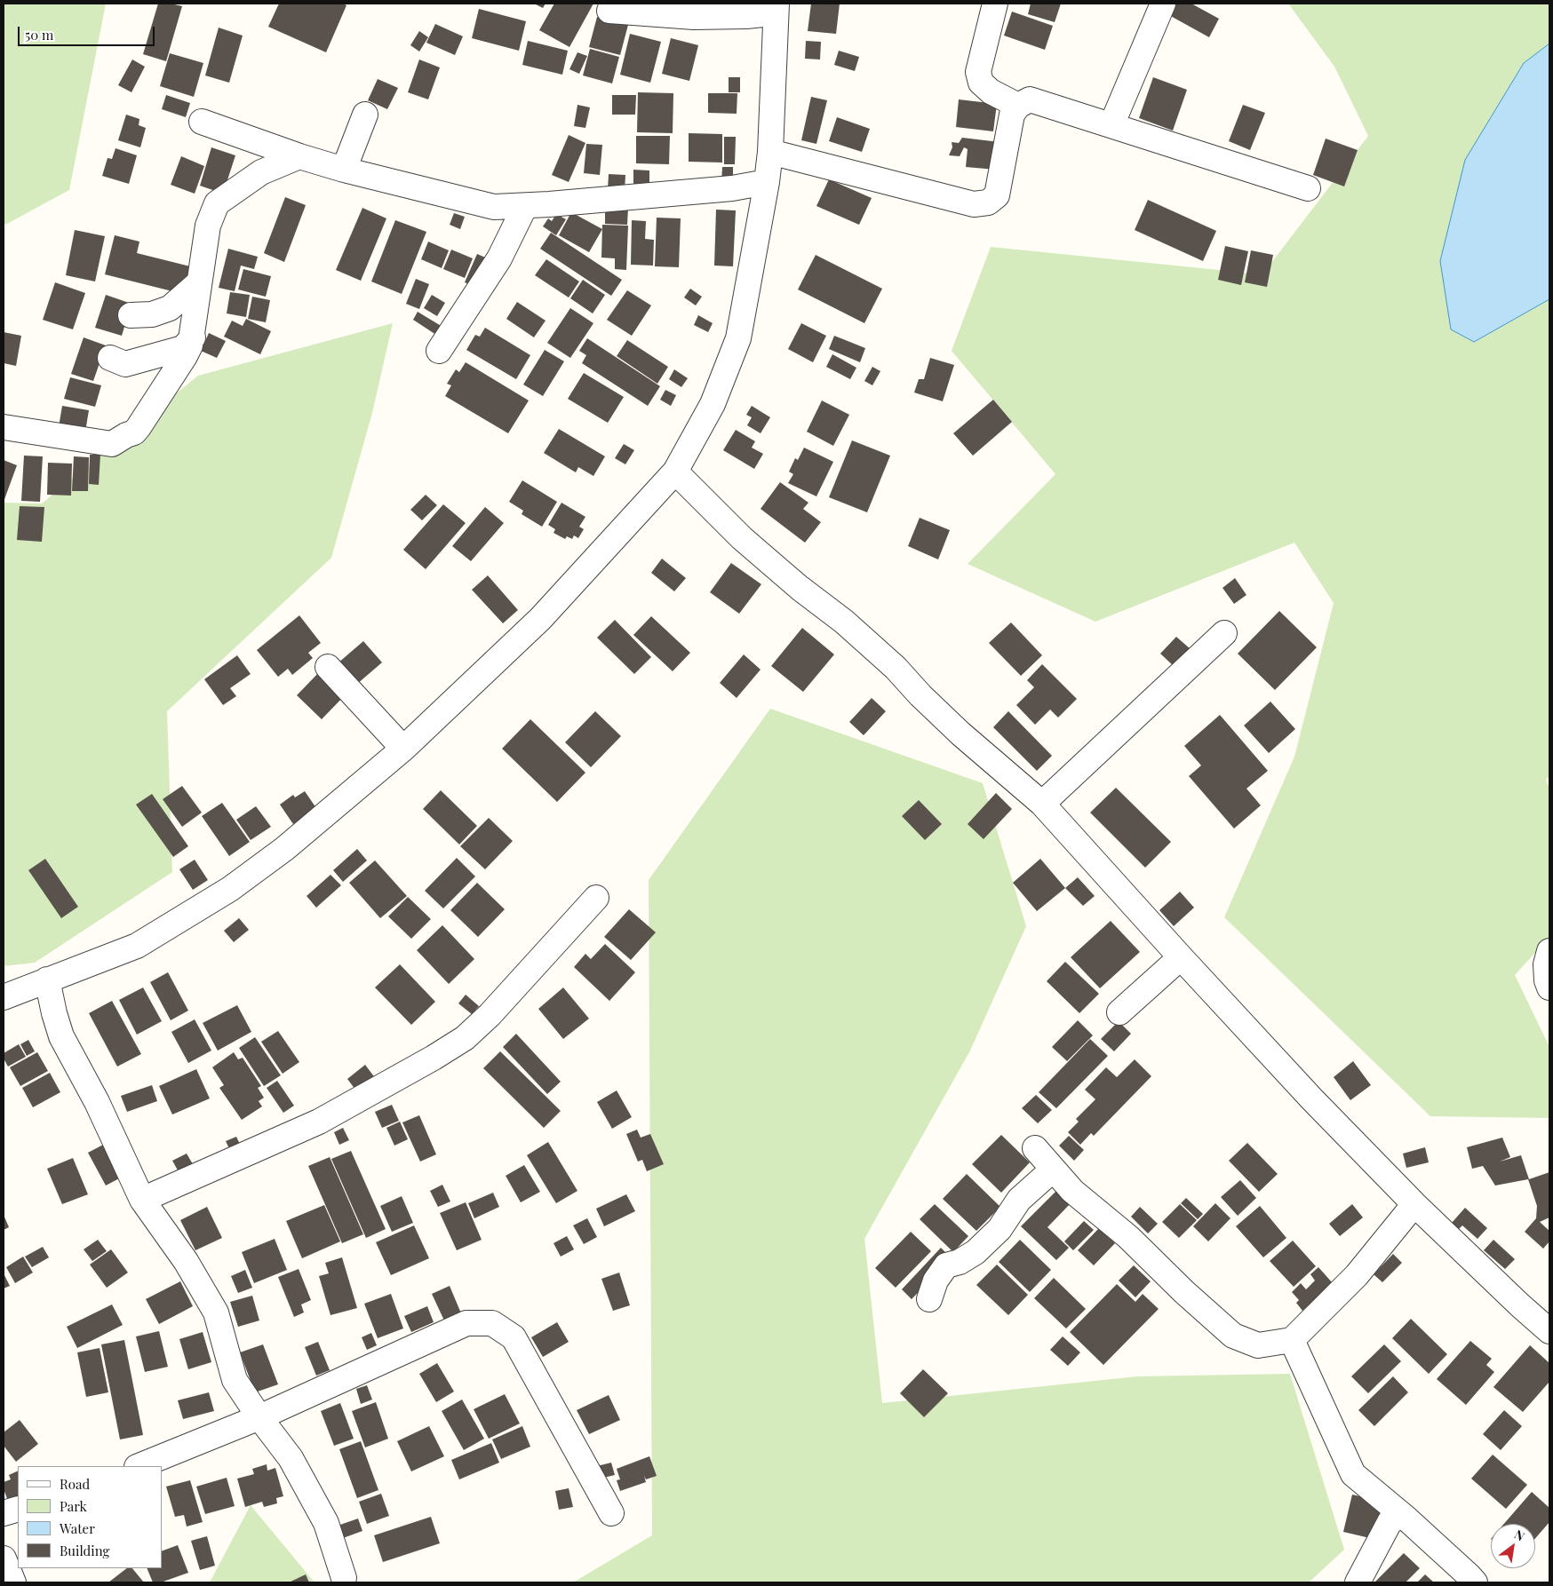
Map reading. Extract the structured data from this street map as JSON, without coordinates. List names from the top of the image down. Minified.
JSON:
{"legend":["Road","Park","Water","Building"],"scale_bar":"50 m","north":"top right"}
